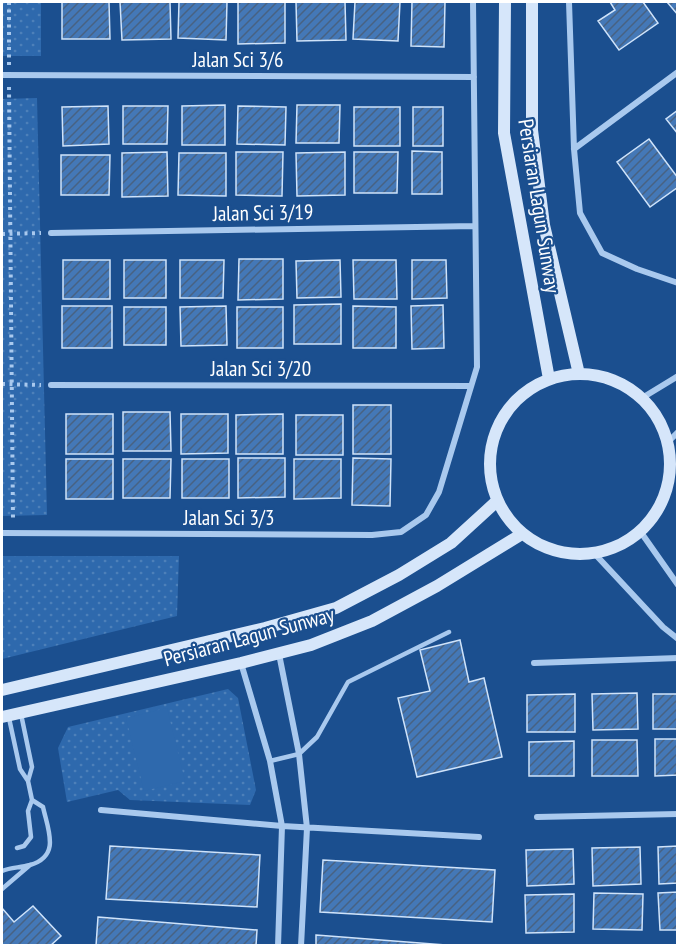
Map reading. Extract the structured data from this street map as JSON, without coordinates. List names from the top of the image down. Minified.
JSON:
{"streets":{"main road":["Persiaran Lagun Sunway"],"street":["Jalan Sci 3/6","Jalan Sci 3/19","Jalan Sci 3/20","Jalan Sci 3/3"]},"crossings":[["Jalan Sci 3/6","Jalan Sci 3/3"],["Jalan Sci 3/19","Jalan Sci 3/3"],["Jalan Sci 3/20","Jalan Sci 3/3"]]}
